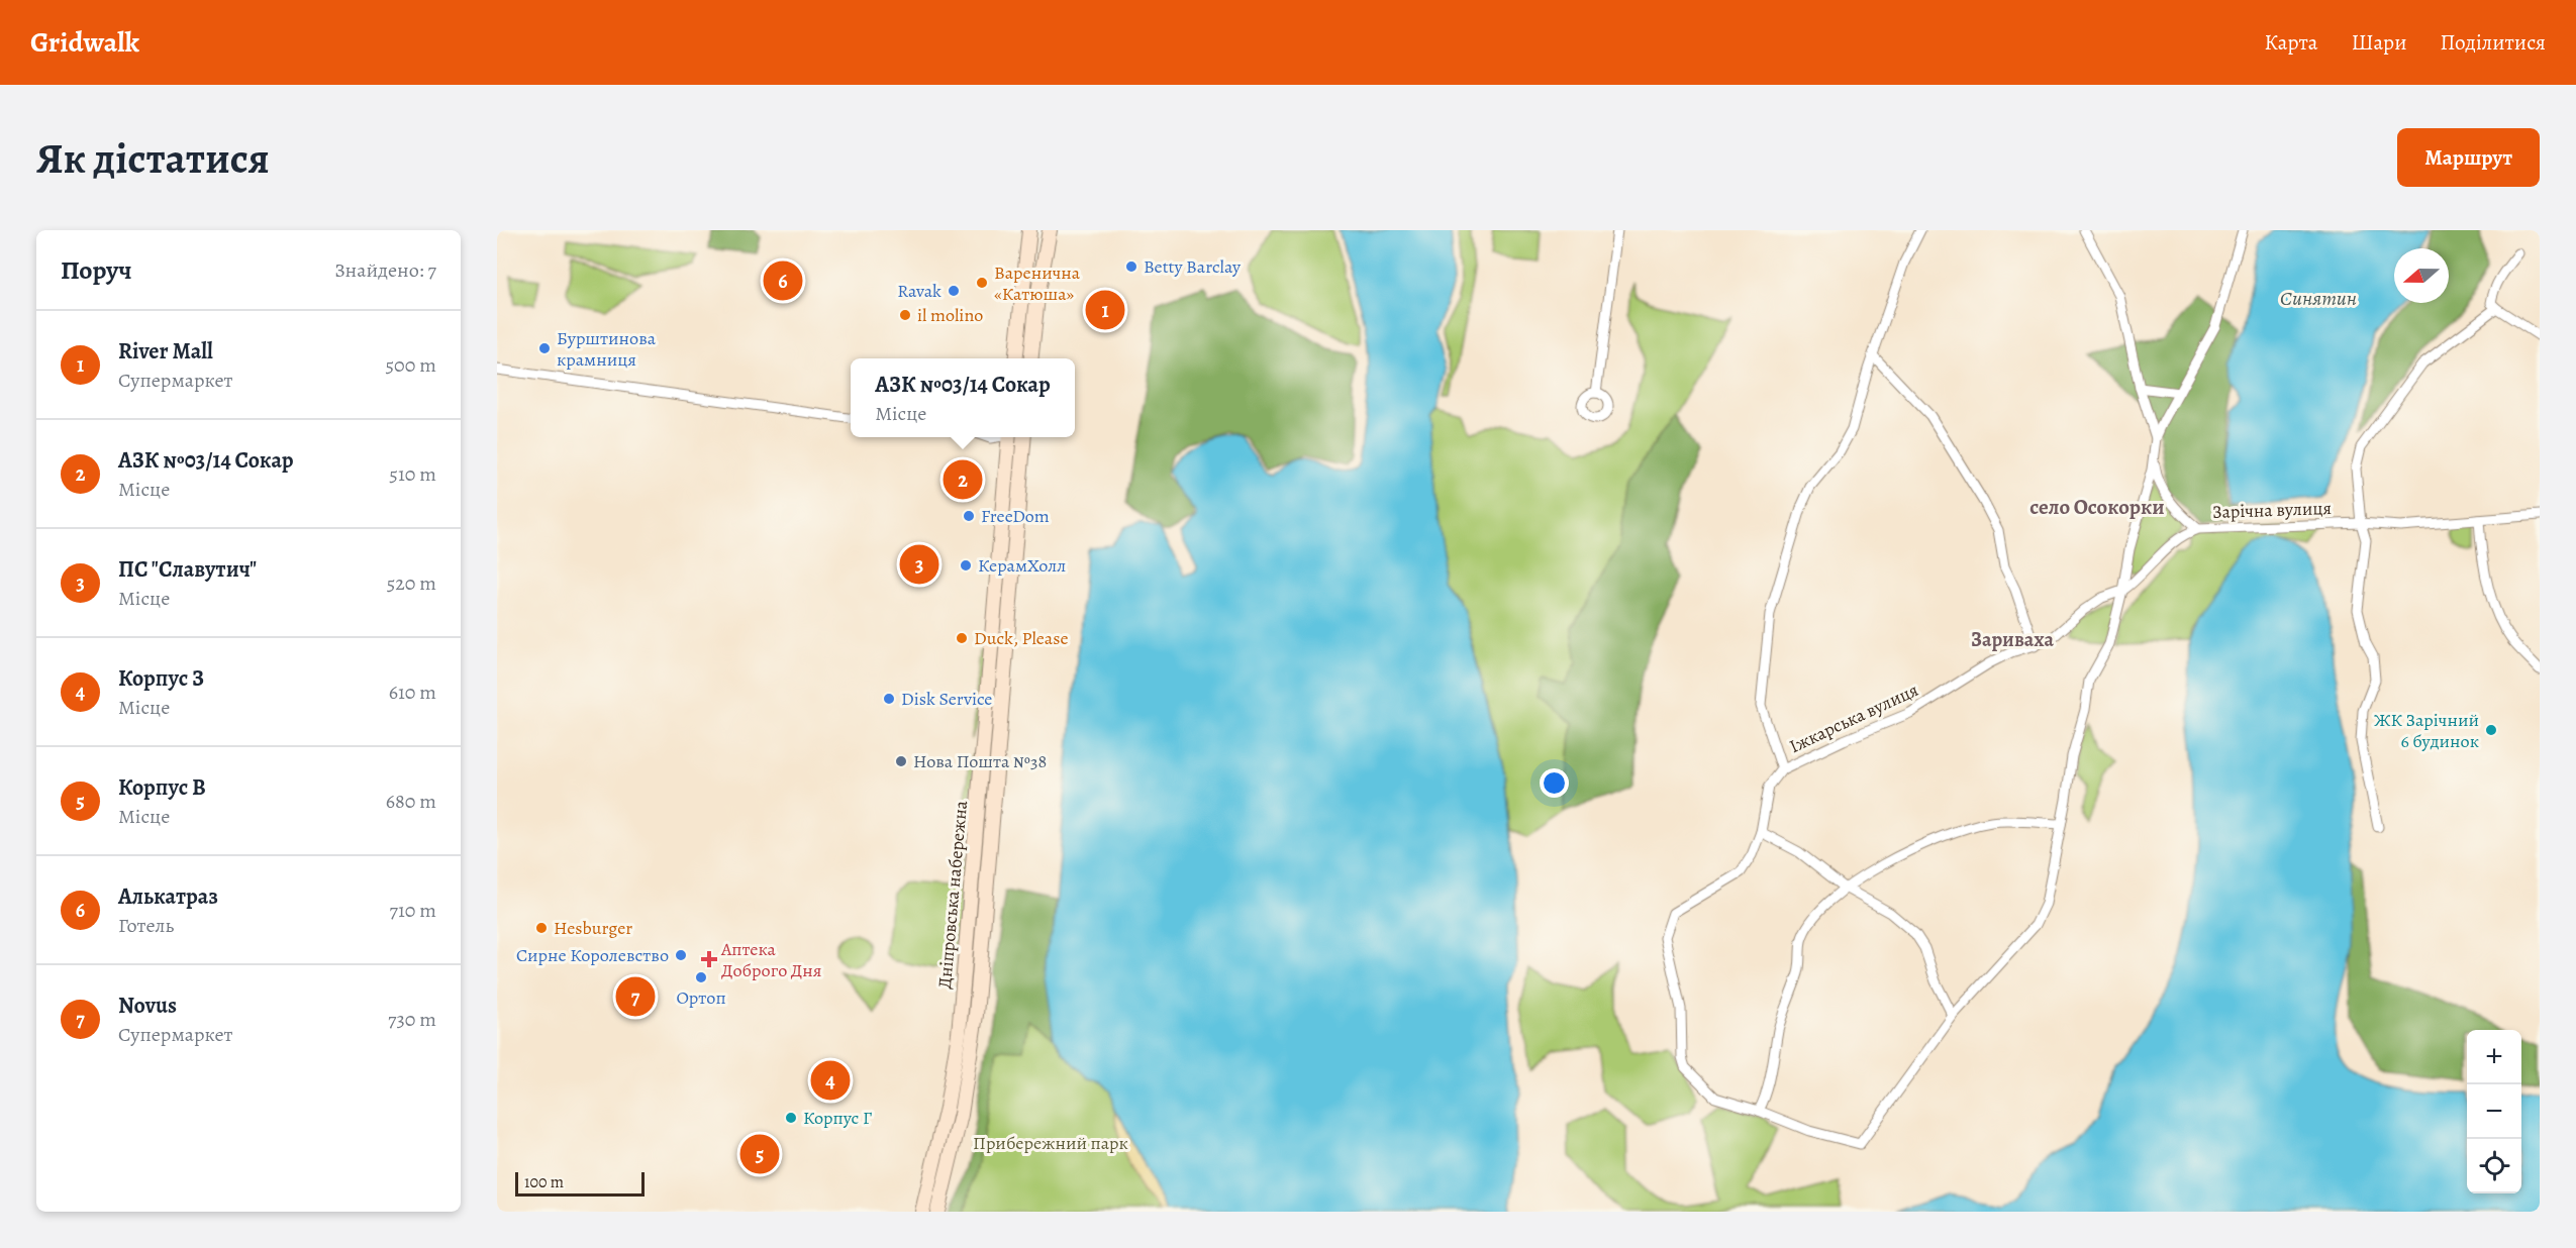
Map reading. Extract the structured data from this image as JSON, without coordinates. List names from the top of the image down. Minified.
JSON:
{"streets":{"main road":["Дніпровська набережна"],"street":["Зарічна вулиця","Іжкарська вулиця"]},"crossings":[["Зарічна вулиця","Іжкарська вулиця"]],"districts":["село Осокорки","Зариваха"],"water":["Синятин"],"parks":["Прибережний парк"],"places":{"other":["Betty Barclay","Варенична «Катюша»","Ravak","il molino","Бурштинова крамниця","FreeDom","КерамХолл","Duck, Please","Disk Service","ЖК Зарічний 6 будинок","Нова Пошта №38","Hesburger","Сирне Королевство","Ортоп","Корпус Г"],"health":["Аптека Доброго Дня"]},"scale_bar":"100 m","north":"left","page":{"header":"Gridwalk","nav":["Карта","Шари","Поділитися"],"buttons":"Маршрут","title":"Як дістатися","heading":["Поруч","Знайдено: 7"],"pins":["6","1","2","3","7","4","5"],"list":[{"mark":"1","name":"River Mall","note":"Супермаркет","value":"500 m"},{"mark":"2","name":"АЗК №03/14 Сокар","note":"Місце","value":"510 m"},{"mark":"3","name":"ПС \"Славутич\"","note":"Місце","value":"520 m"},{"mark":"4","name":"Корпус З","note":"Місце","value":"610 m"},{"mark":"5","name":"Корпус В","note":"Місце","value":"680 m"},{"mark":"6","name":"Алькатраз","note":"Готель","value":"710 m"},{"mark":"7","name":"Novus","note":"Супермаркет","value":"730 m"}],"popup":["АЗК №03/14 Сокар","Місце"],"map_buttons":["+","−"],"scale":"100 m"}}
